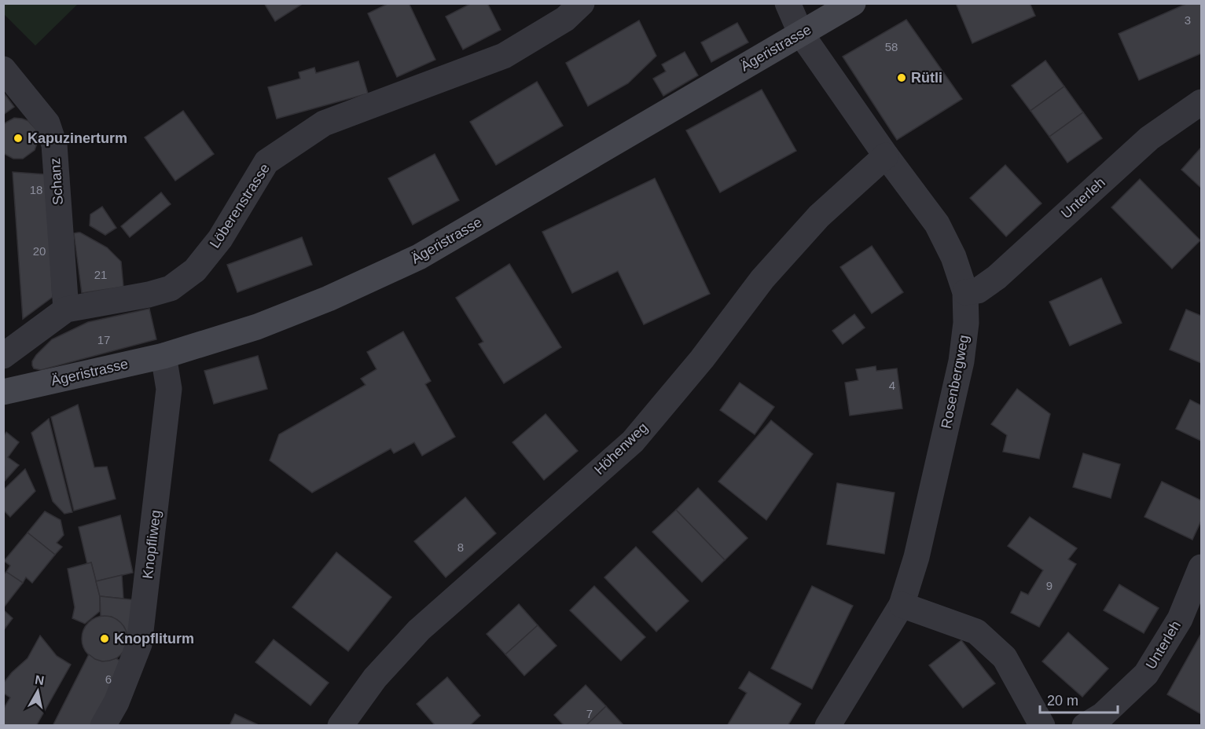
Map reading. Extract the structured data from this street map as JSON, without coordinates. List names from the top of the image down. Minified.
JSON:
{"streets":{"main road":["Ägeristrasse"],"street":["Schanz","Unterleh","Löberenstrasse","Rosenbergweg","Höhenweg","Knopfliweg"]},"crossings":[["Ägeristrasse","Rosenbergweg"],["Ägeristrasse","Knopfliweg"],["Schanz","Löberenstrasse"],["Unterleh","Rosenbergweg"],["Rosenbergweg","Höhenweg"]],"places":["Rütli","Kapuzinerturm","Knopfliturm"],"house_numbers":["3","58","18","20","21","17","4","8","9","6","7"],"scale_bar":"20 m","north":"top"}
